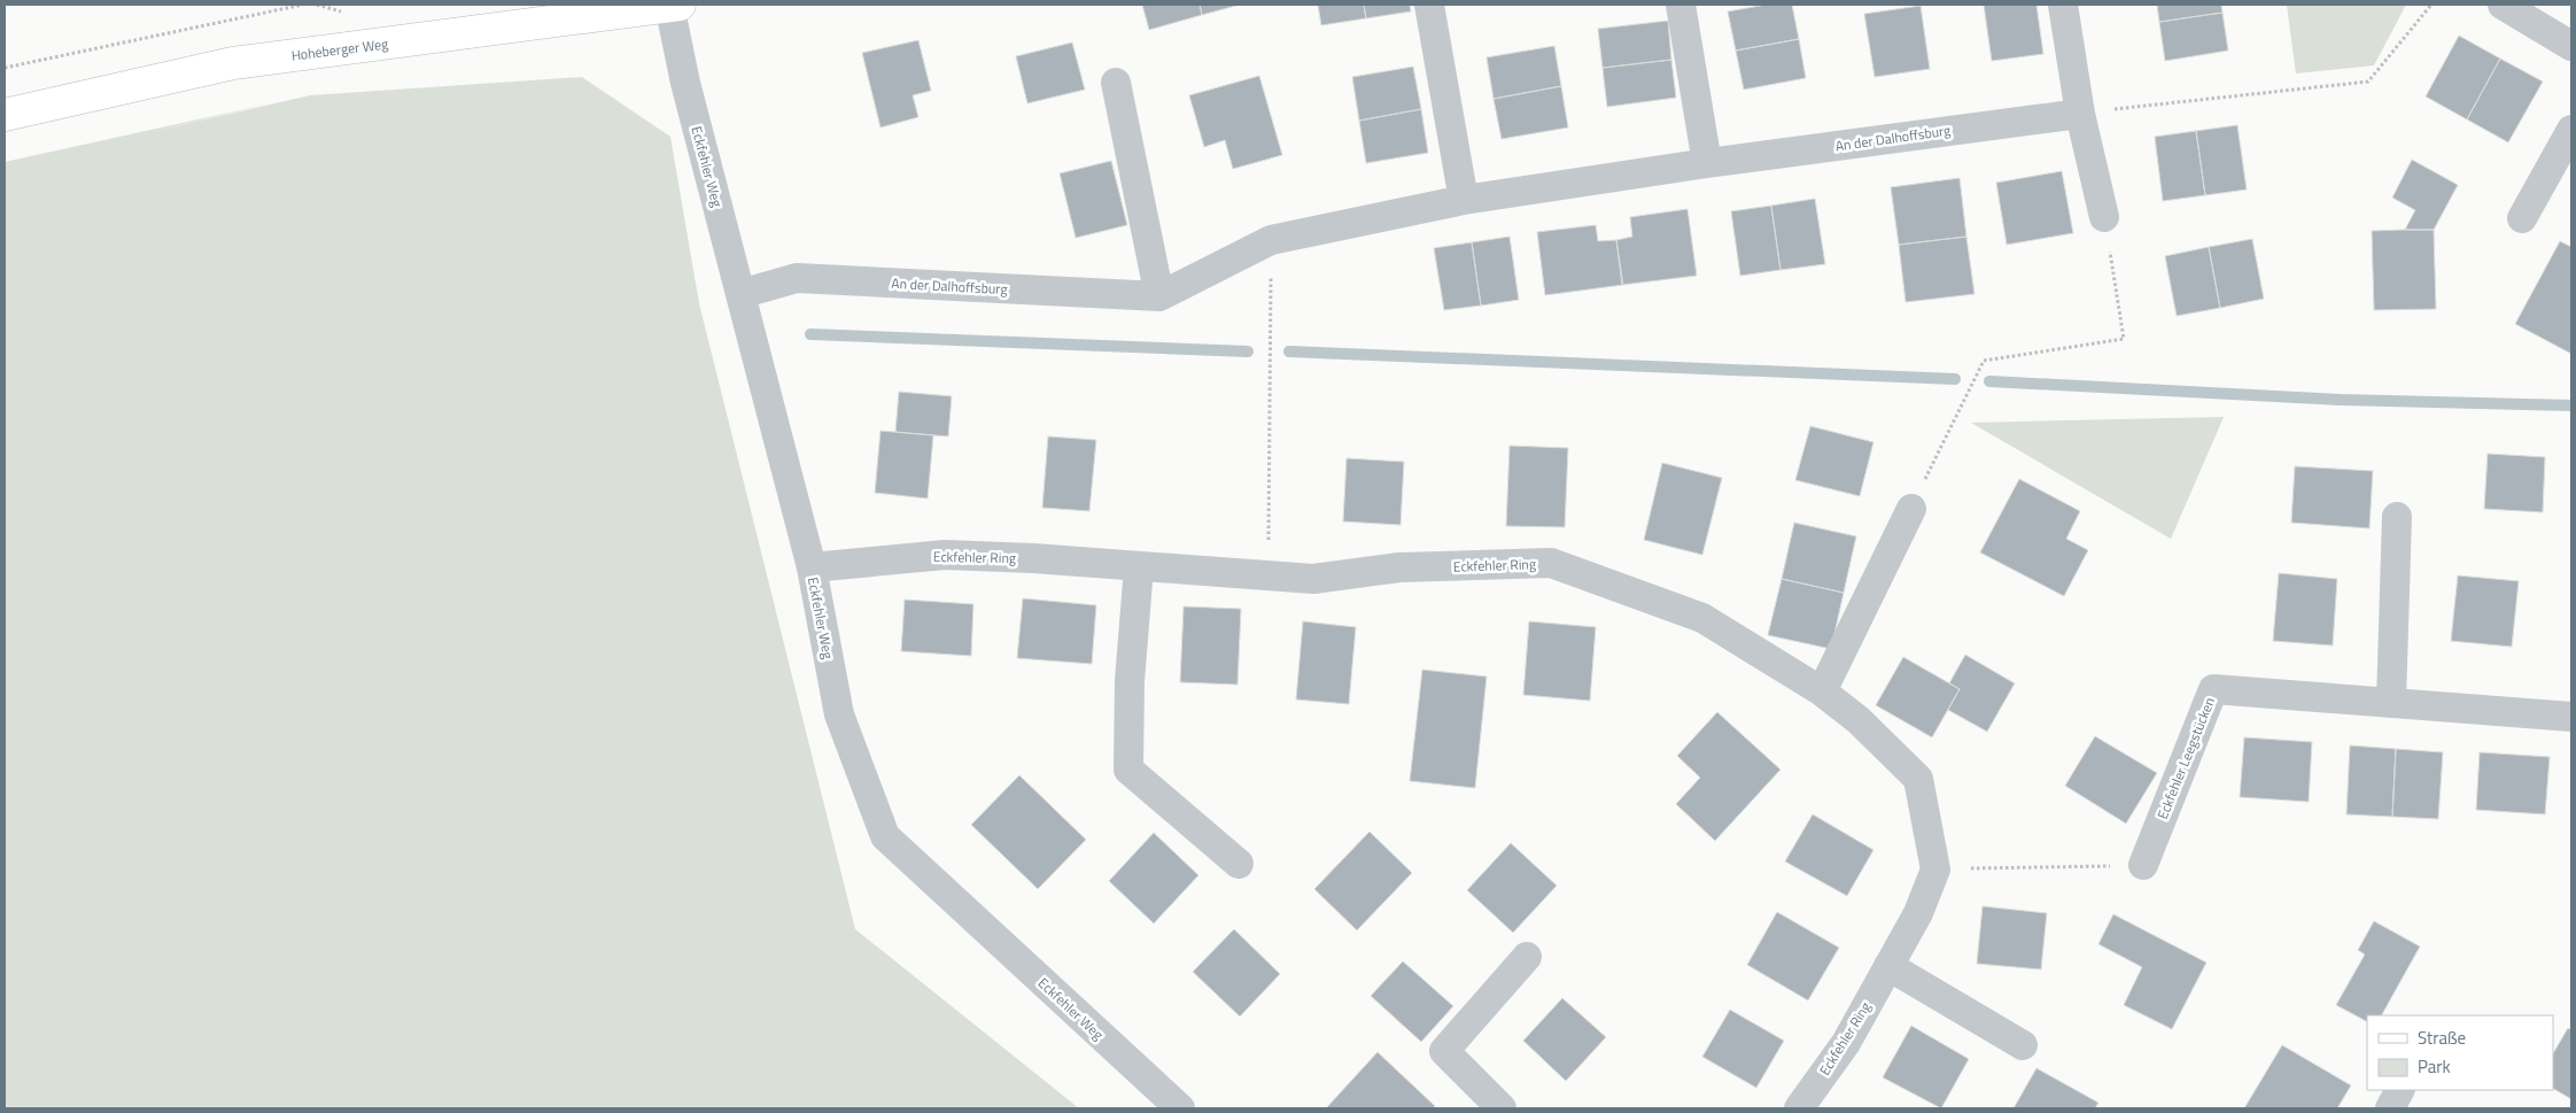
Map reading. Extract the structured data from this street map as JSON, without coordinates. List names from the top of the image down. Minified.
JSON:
{"streets":{"street":["Hoheberger Weg","An der Dalhoffsburg","Eckfehler Weg","Eckfehler Ring","Eckfehler Leegstücken"]},"crossings":[["Hoheberger Weg","Eckfehler Weg"],["An der Dalhoffsburg","Eckfehler Weg"],["Eckfehler Weg","Eckfehler Ring"]],"legend":["Straße","Park"]}
